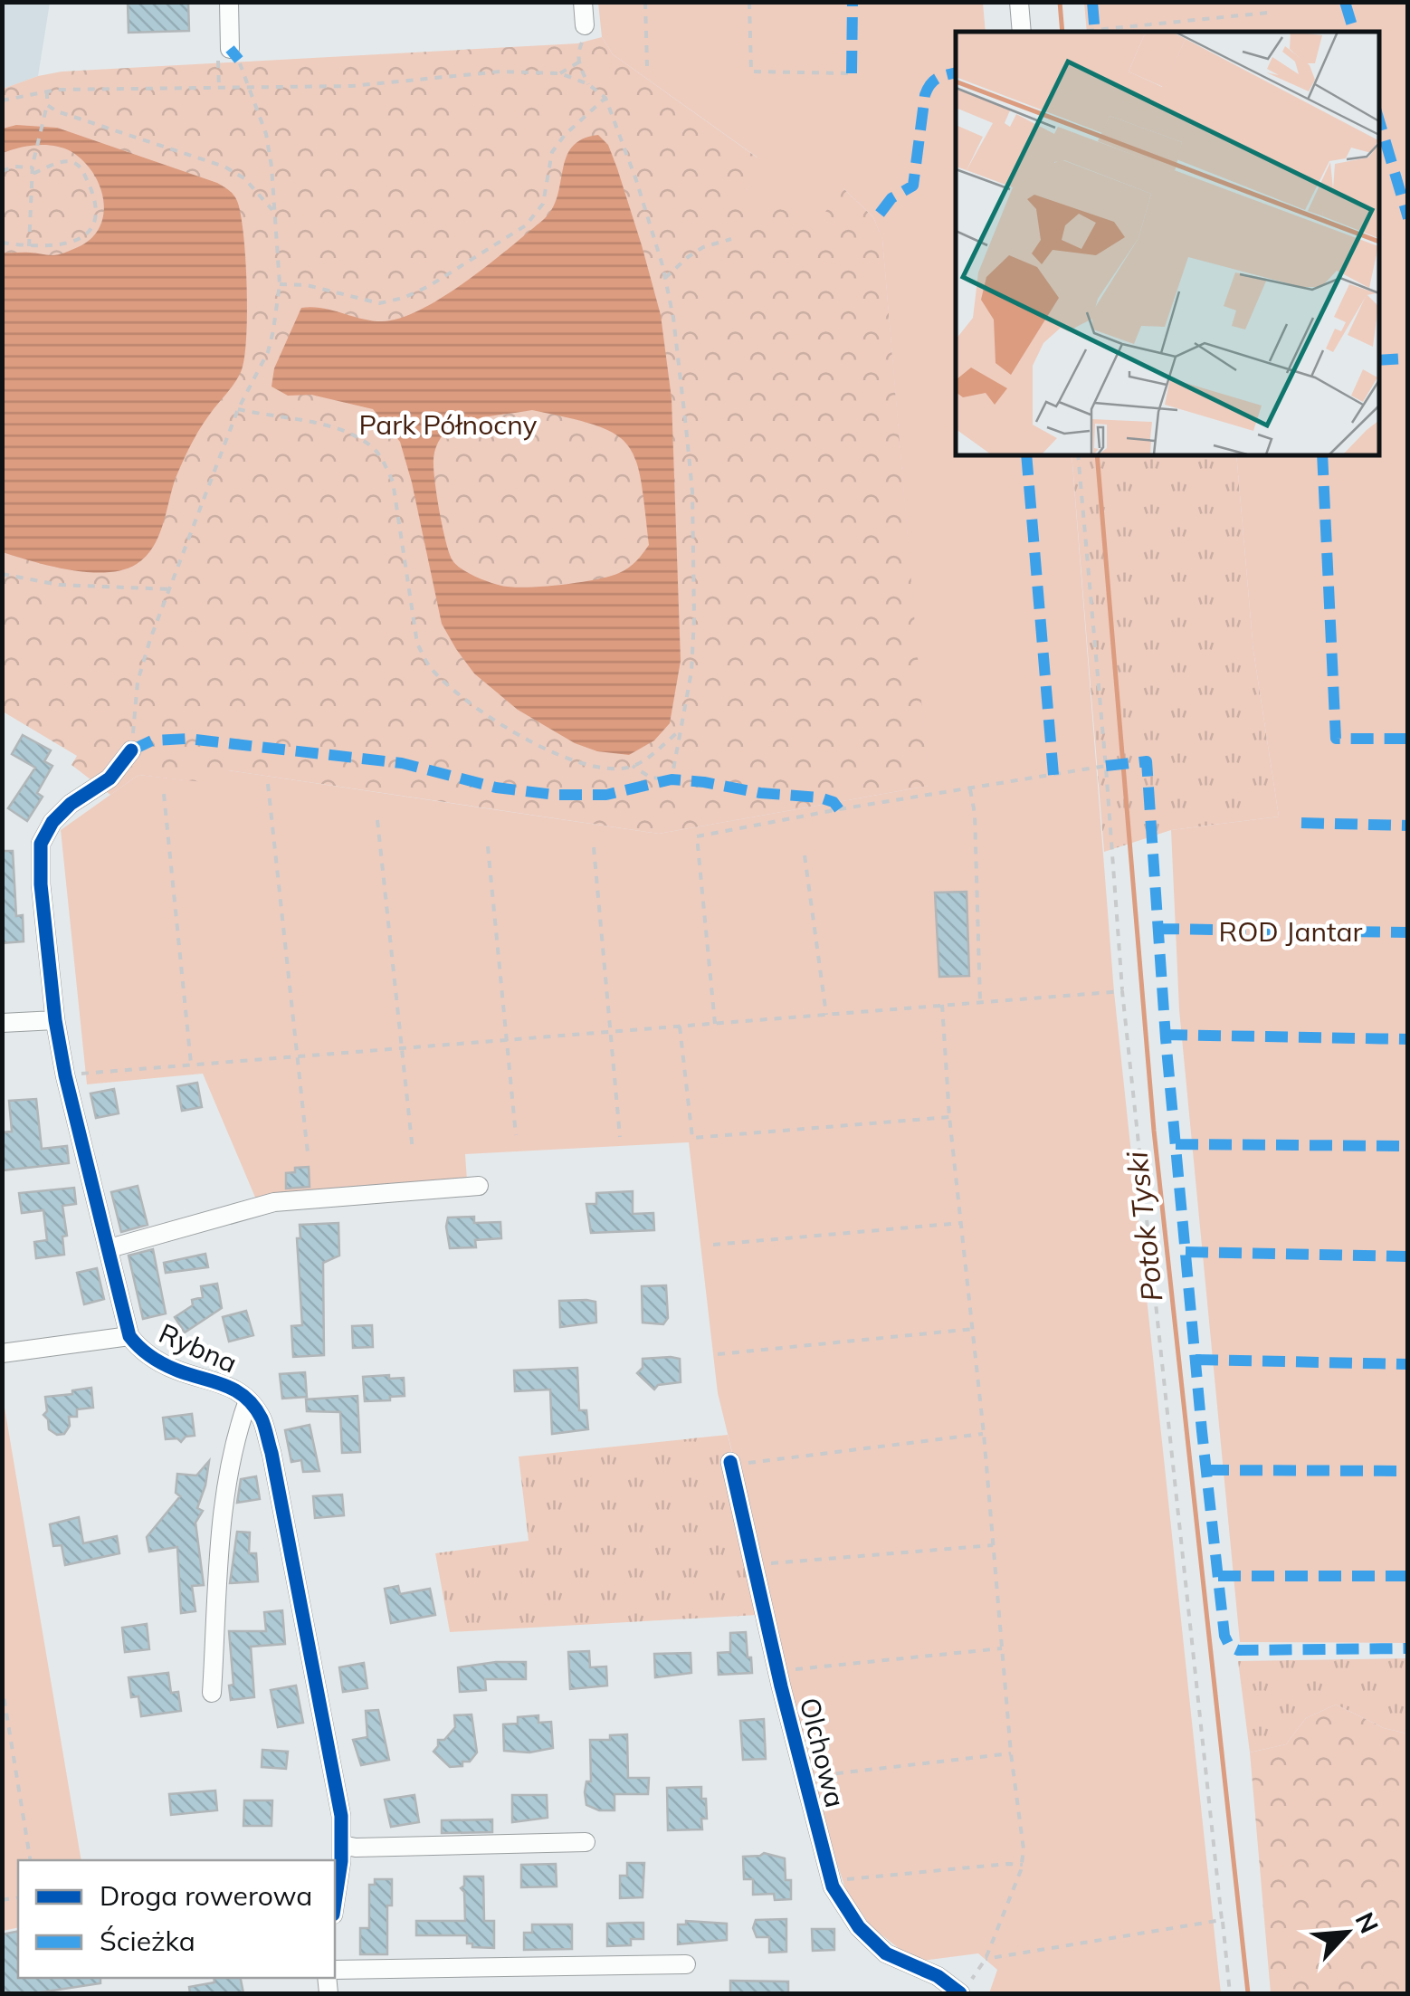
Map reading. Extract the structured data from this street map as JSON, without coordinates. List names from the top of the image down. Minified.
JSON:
{"streets":{"street":["Rybna","Olchowa"]},"water":["Potok Tyski"],"parks":["Park Północny","ROD Jantar"],"legend":["Droga rowerowa","Ścieżka"],"north":"top right"}
